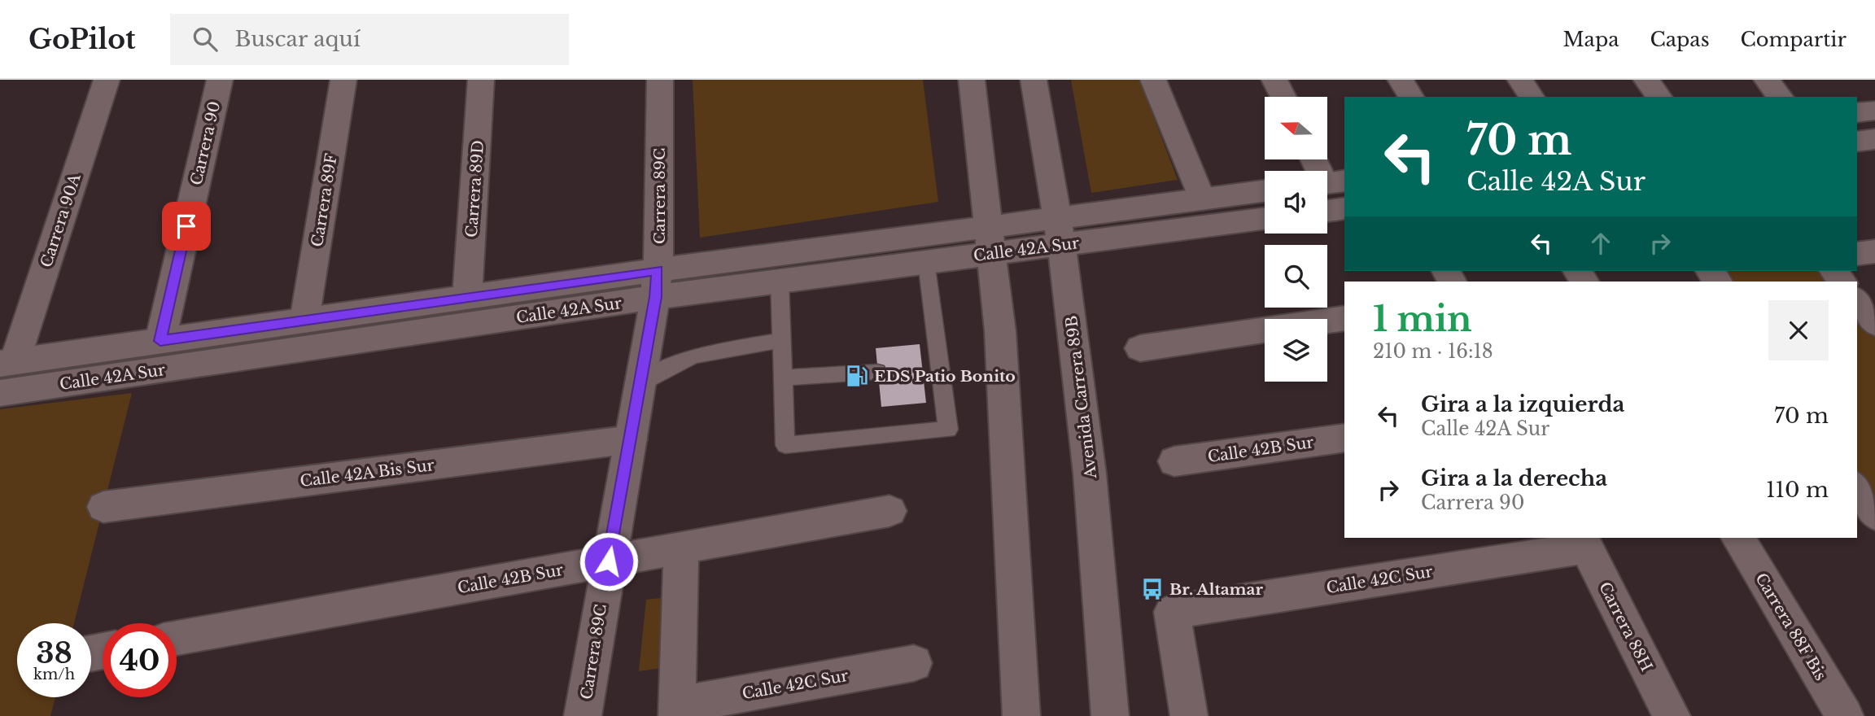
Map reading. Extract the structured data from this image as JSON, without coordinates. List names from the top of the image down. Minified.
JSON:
{"streets":{"street":["Carrera 90","Carrera 89D","Carrera 89C","Carrera 89F","Carrera 90A","Calle 42A Sur","Avenida Carrera 89B","Calle 42B Sur","Calle 42A Bis Sur","Calle 42C Sur","Carrera 88H","Carrera 88F Bis"]},"crossings":[["Carrera 90","Calle 42A Sur"],["Carrera 89D","Calle 42A Sur"],["Carrera 89C","Calle 42A Sur"],["Carrera 89C","Calle 42B Sur"],["Carrera 89C","Calle 42A Bis Sur"],["Carrera 89F","Calle 42A Sur"],["Carrera 90A","Calle 42A Sur"],["Calle 42A Sur","Avenida Carrera 89B"],["Calle 42C Sur","Carrera 88H"]],"places":{"fuel station":["EDS Patio Bonito"],"bus stop":["Br. Altamar"]},"north":"left","page":{"header":"GoPilot","search":"Buscar aquí","nav":["Mapa","Capas","Compartir"],"turn":["70 m","Calle 42A Sur"],"heading":["1 min","210 m · 16:18"],"list":[{"name":"Gira a la izquierda","note":"Calle 42A Sur","value":"70 m"},{"name":"Gira a la derecha","note":"Carrera 90","value":"110 m"}],"speed":"38 km/h","limit":"40"}}
